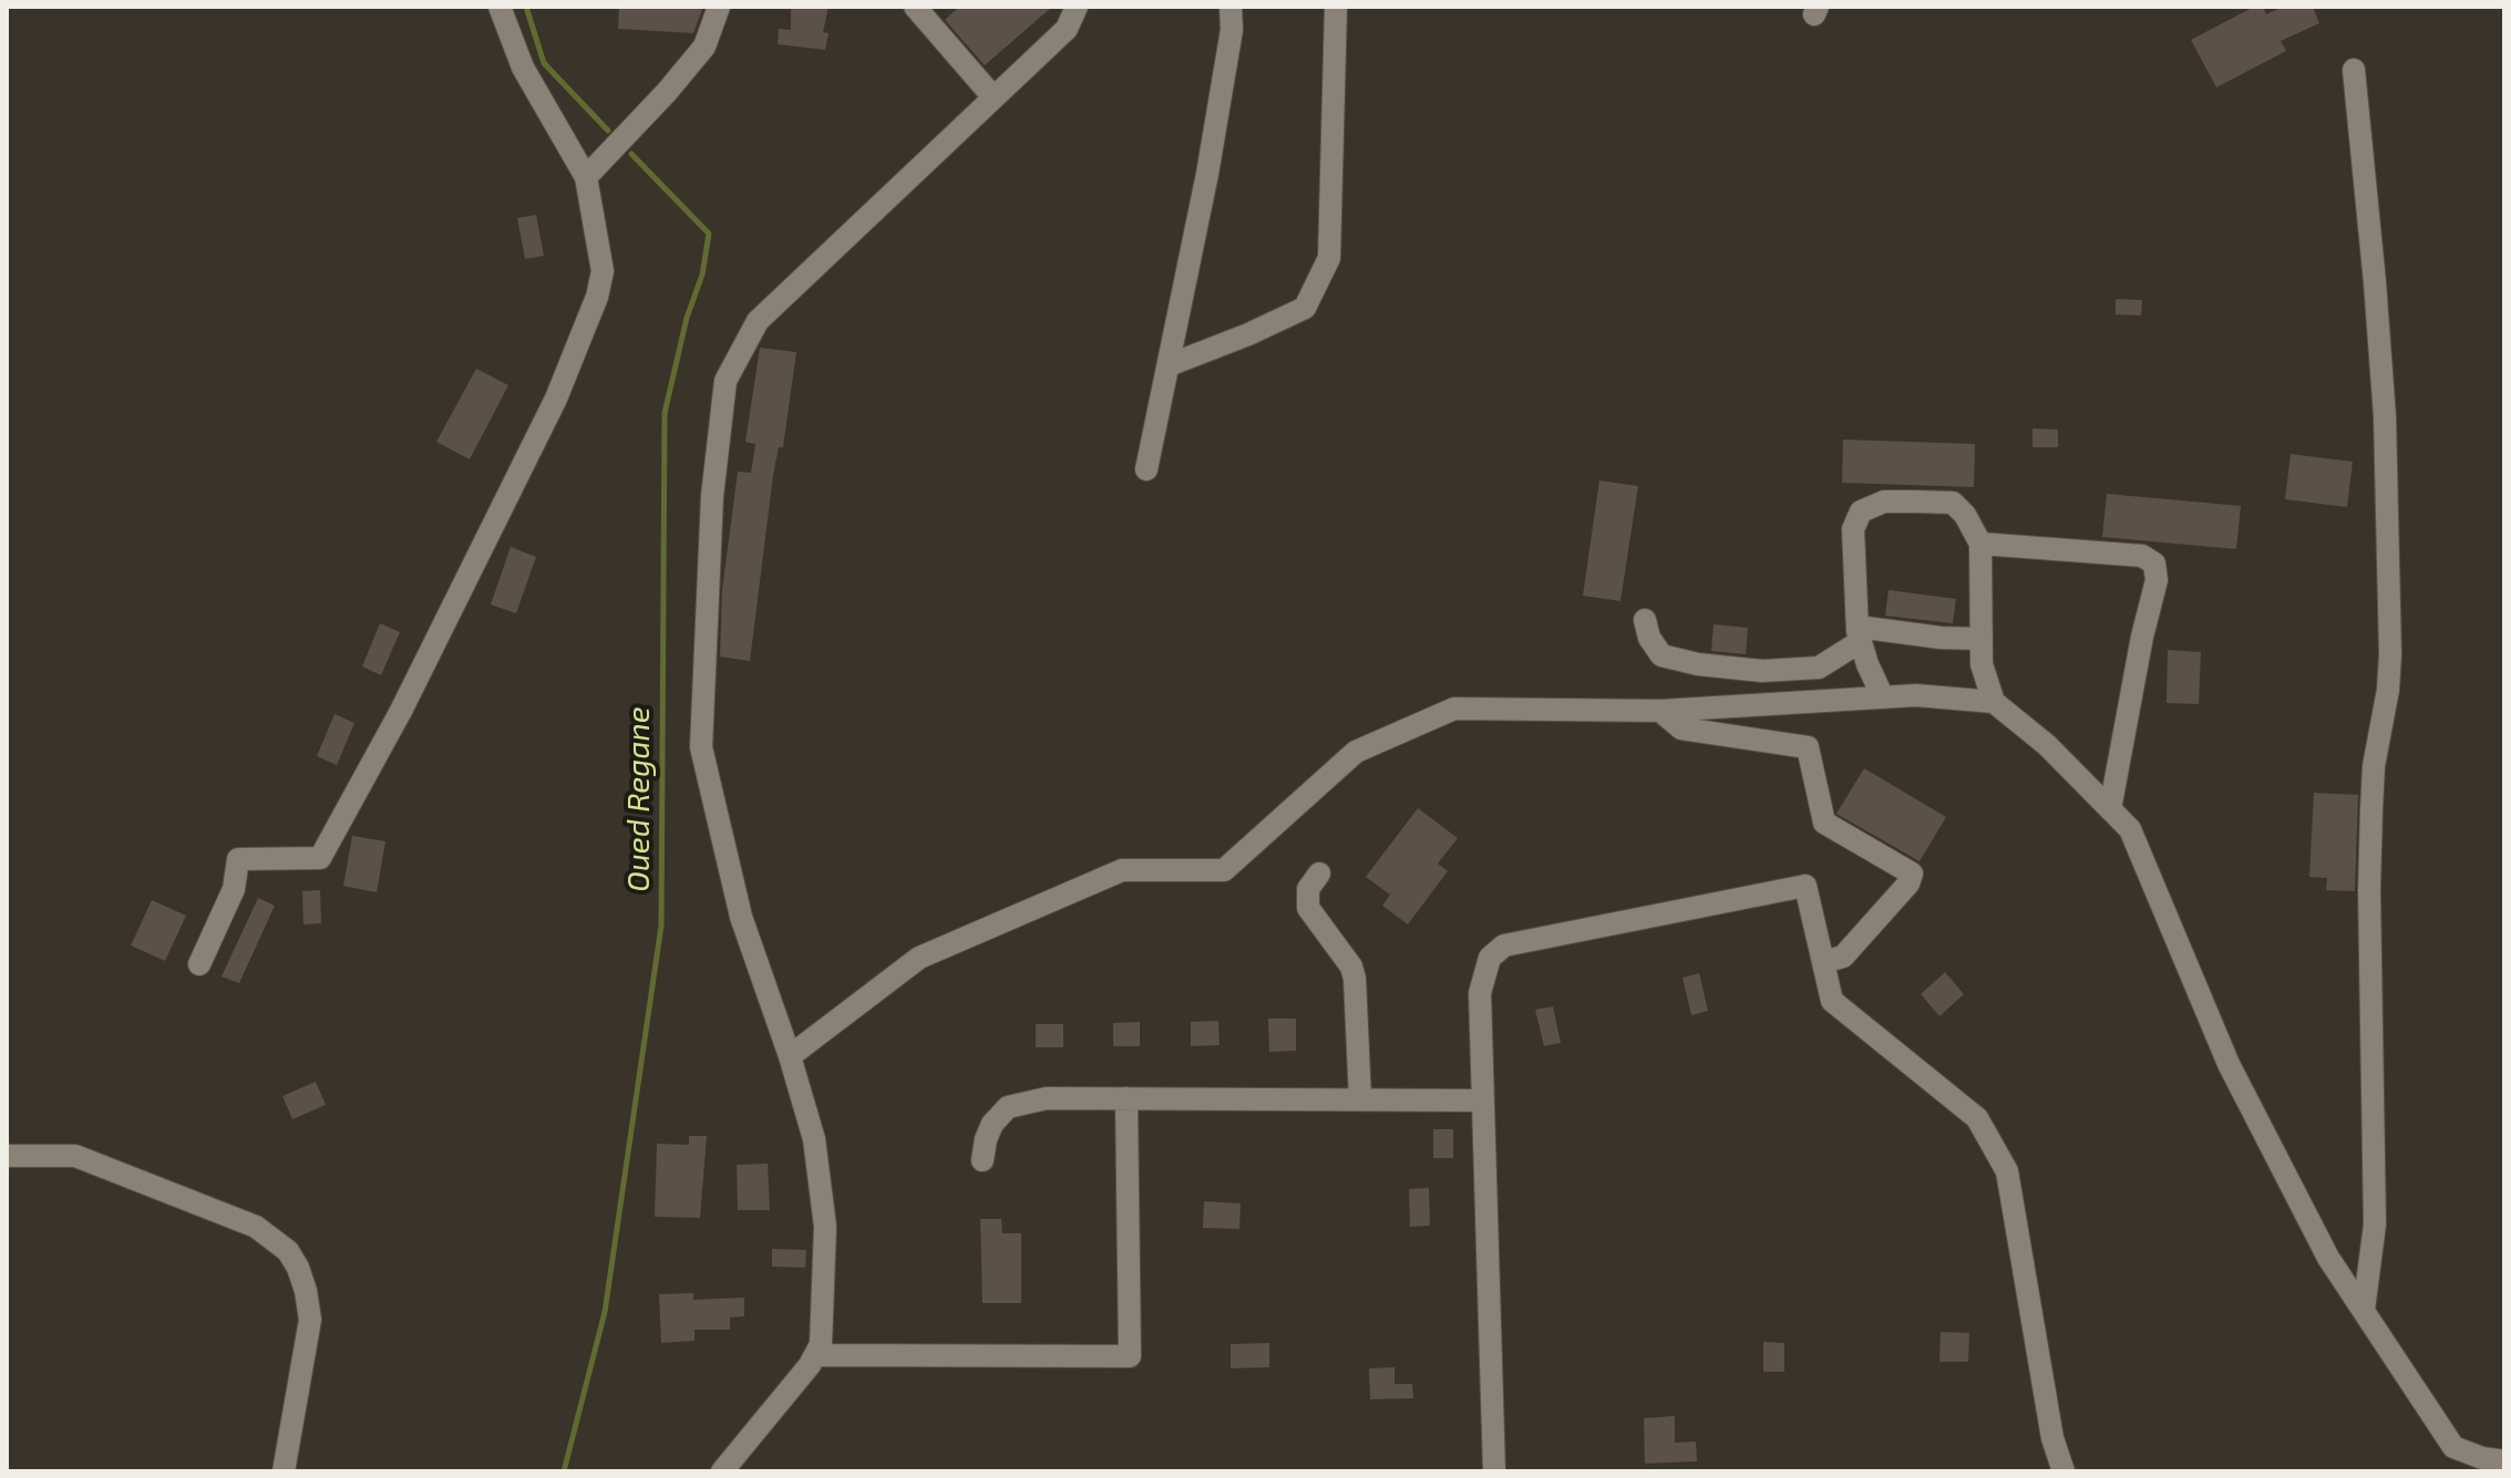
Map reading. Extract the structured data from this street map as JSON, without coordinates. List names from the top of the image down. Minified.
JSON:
{"water":["Oued Regane"]}
